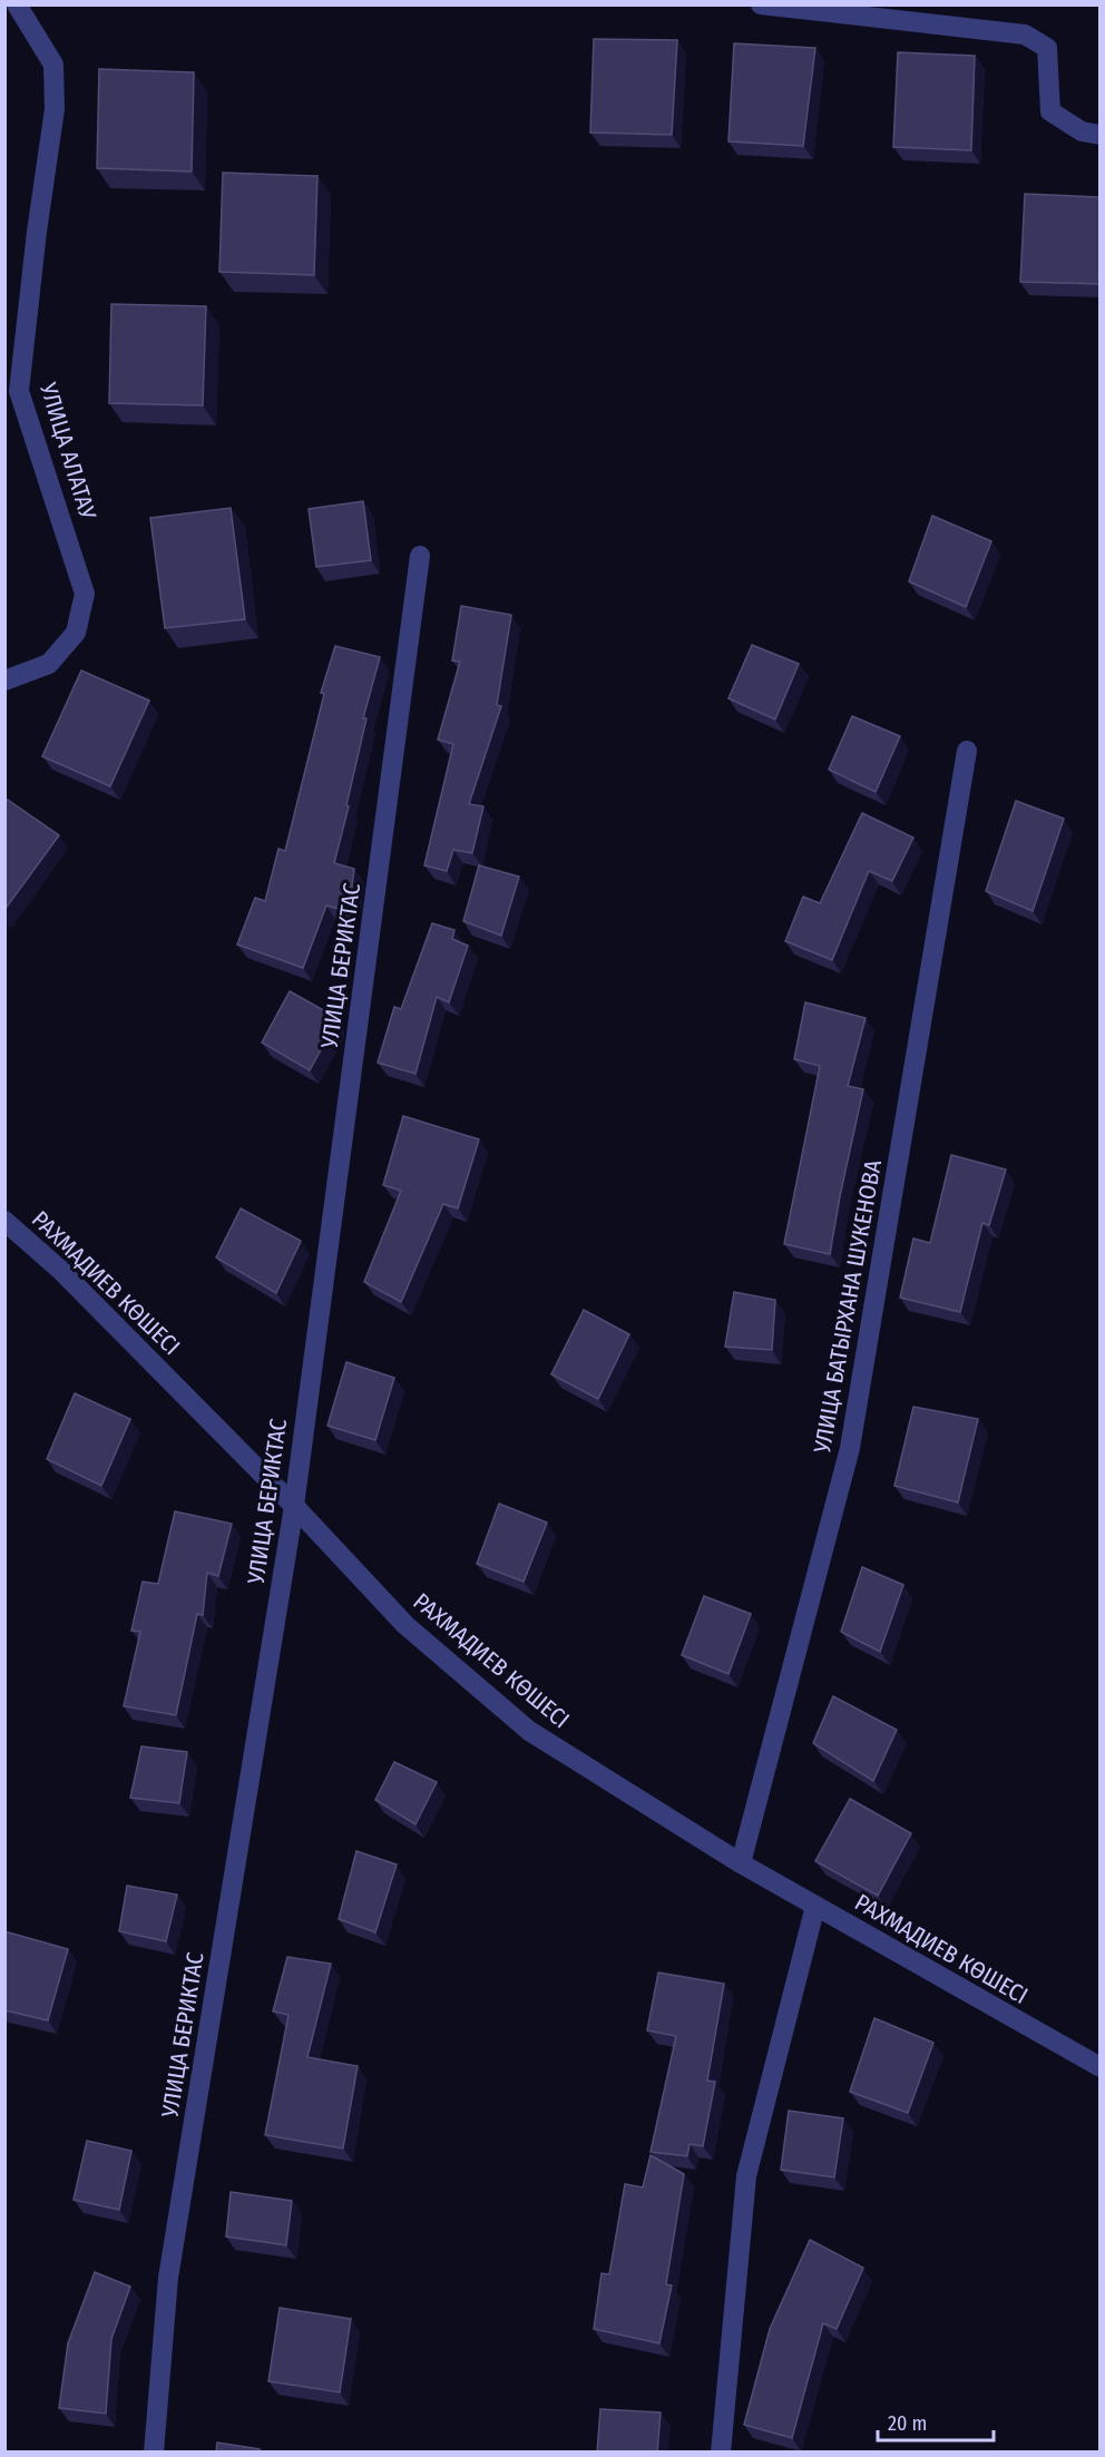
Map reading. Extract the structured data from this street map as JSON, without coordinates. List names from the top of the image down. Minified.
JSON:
{"streets":{"street":["УЛИЦА АЛАТАУ","УЛИЦА БЕРИКТАС","РАХМАДИЕВ КӨШЕСІ","УЛИЦА БАТЫРХАНА ШУКЕНОВА"]},"crossings":[["УЛИЦА БЕРИКТАС","РАХМАДИЕВ КӨШЕСІ"],["РАХМАДИЕВ КӨШЕСІ","УЛИЦА БАТЫРХАНА ШУКЕНОВА"]],"scale_bar":"20 m"}
